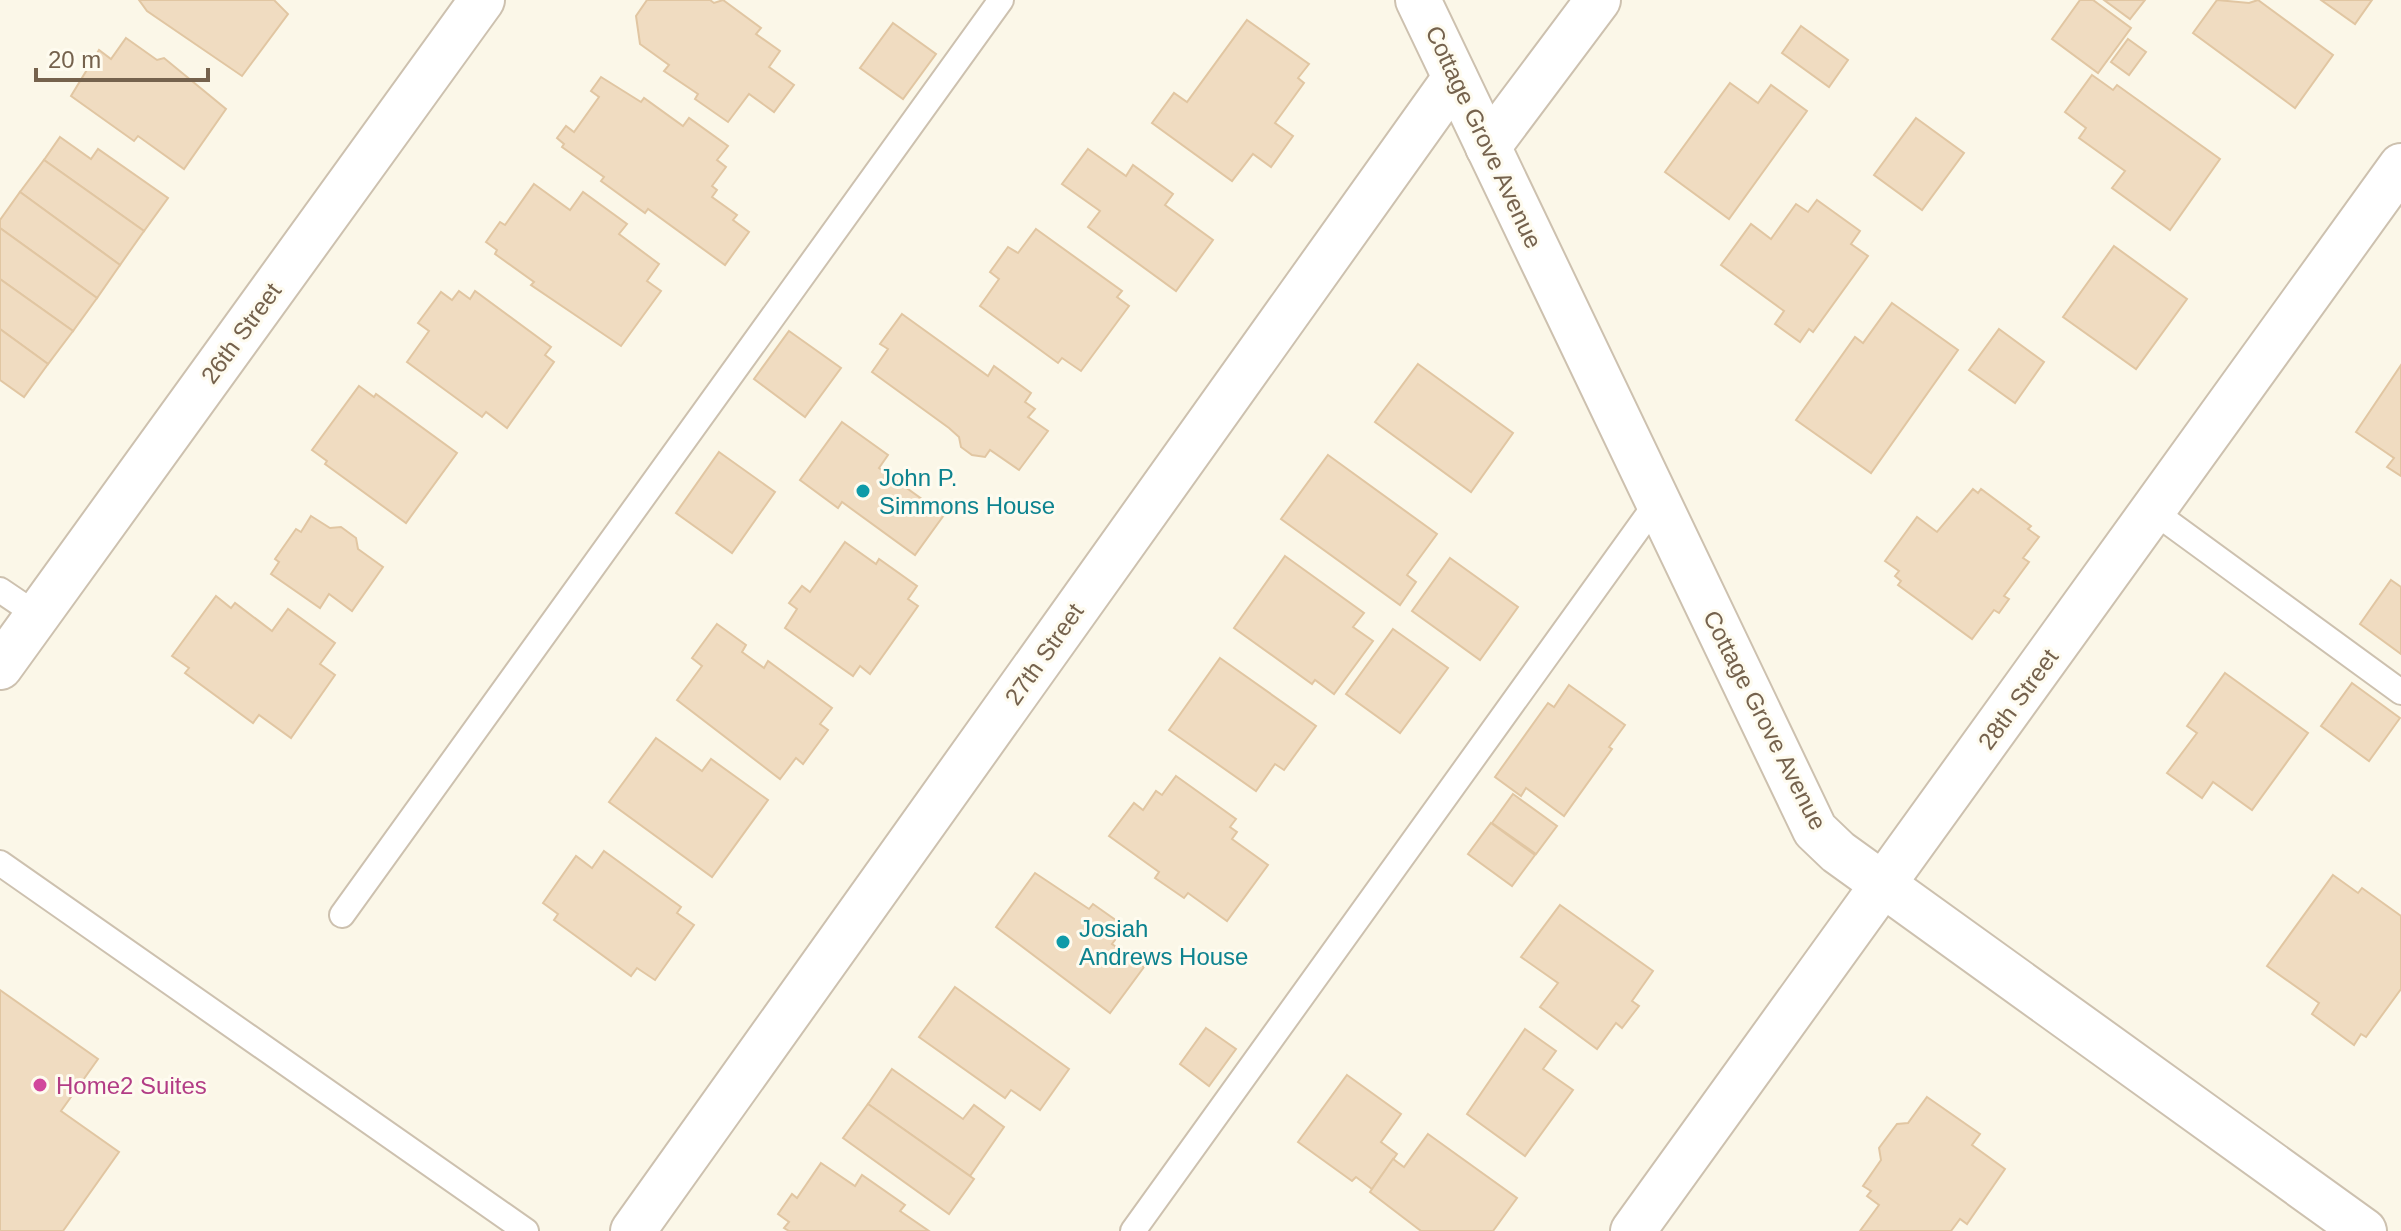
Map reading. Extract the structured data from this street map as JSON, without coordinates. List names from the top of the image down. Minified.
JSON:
{"streets":{"street":["Cottage Grove Avenue","26th Street","27th Street","28th Street"]},"crossings":[["Cottage Grove Avenue","27th Street"],["Cottage Grove Avenue","28th Street"]],"places":["John P. Simmons House","Josiah Andrews House","Home2 Suites"],"scale_bar":"20 m"}
